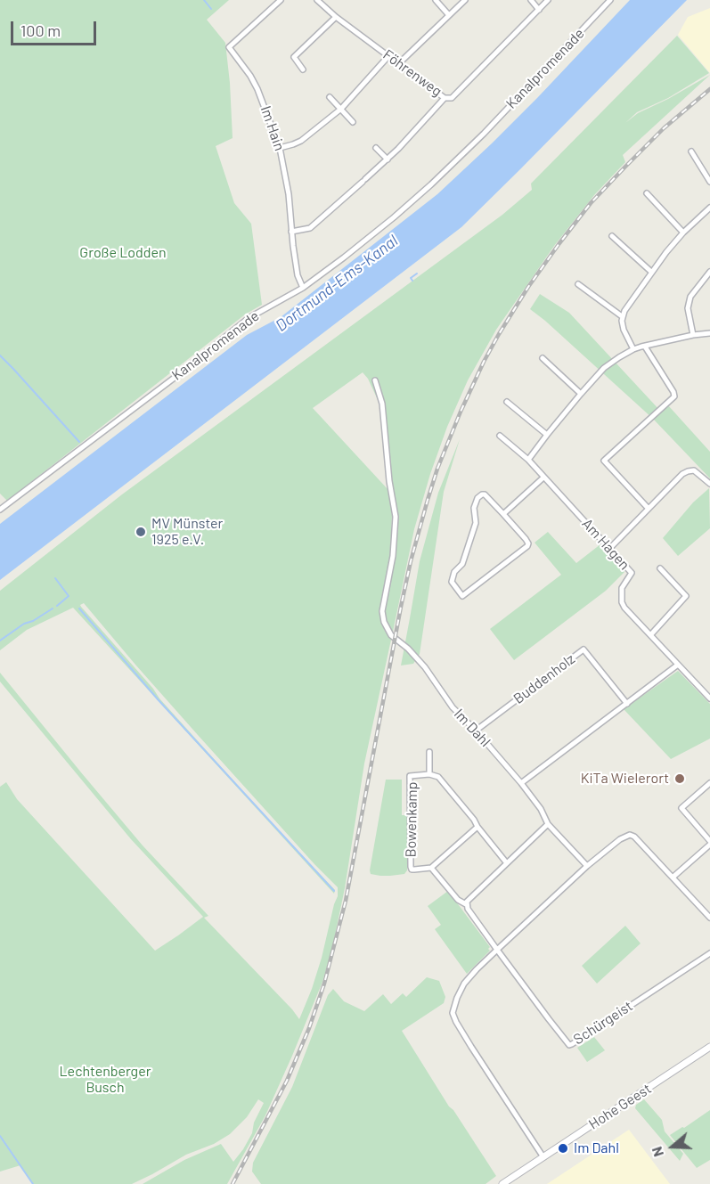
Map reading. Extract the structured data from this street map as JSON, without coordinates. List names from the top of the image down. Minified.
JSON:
{"streets":{"street":["Kanalpromenade","Föhrenweg","Im Hain","Am Hagen","Buddenholz","Im Dahl","Bowenkamp","Schürgeist","Hohe Geest"]},"crossings":[["Kanalpromenade","Im Hain"],["Buddenholz","Im Dahl"]],"water":["Dortmund-Ems-Kanal"],"parks":["Große Lodden","Lechtenberger Busch"],"places":["MV Münster 1925 e.V.","KiTa Wielerort","Im Dahl"],"scale_bar":"100 m","north":"left"}
